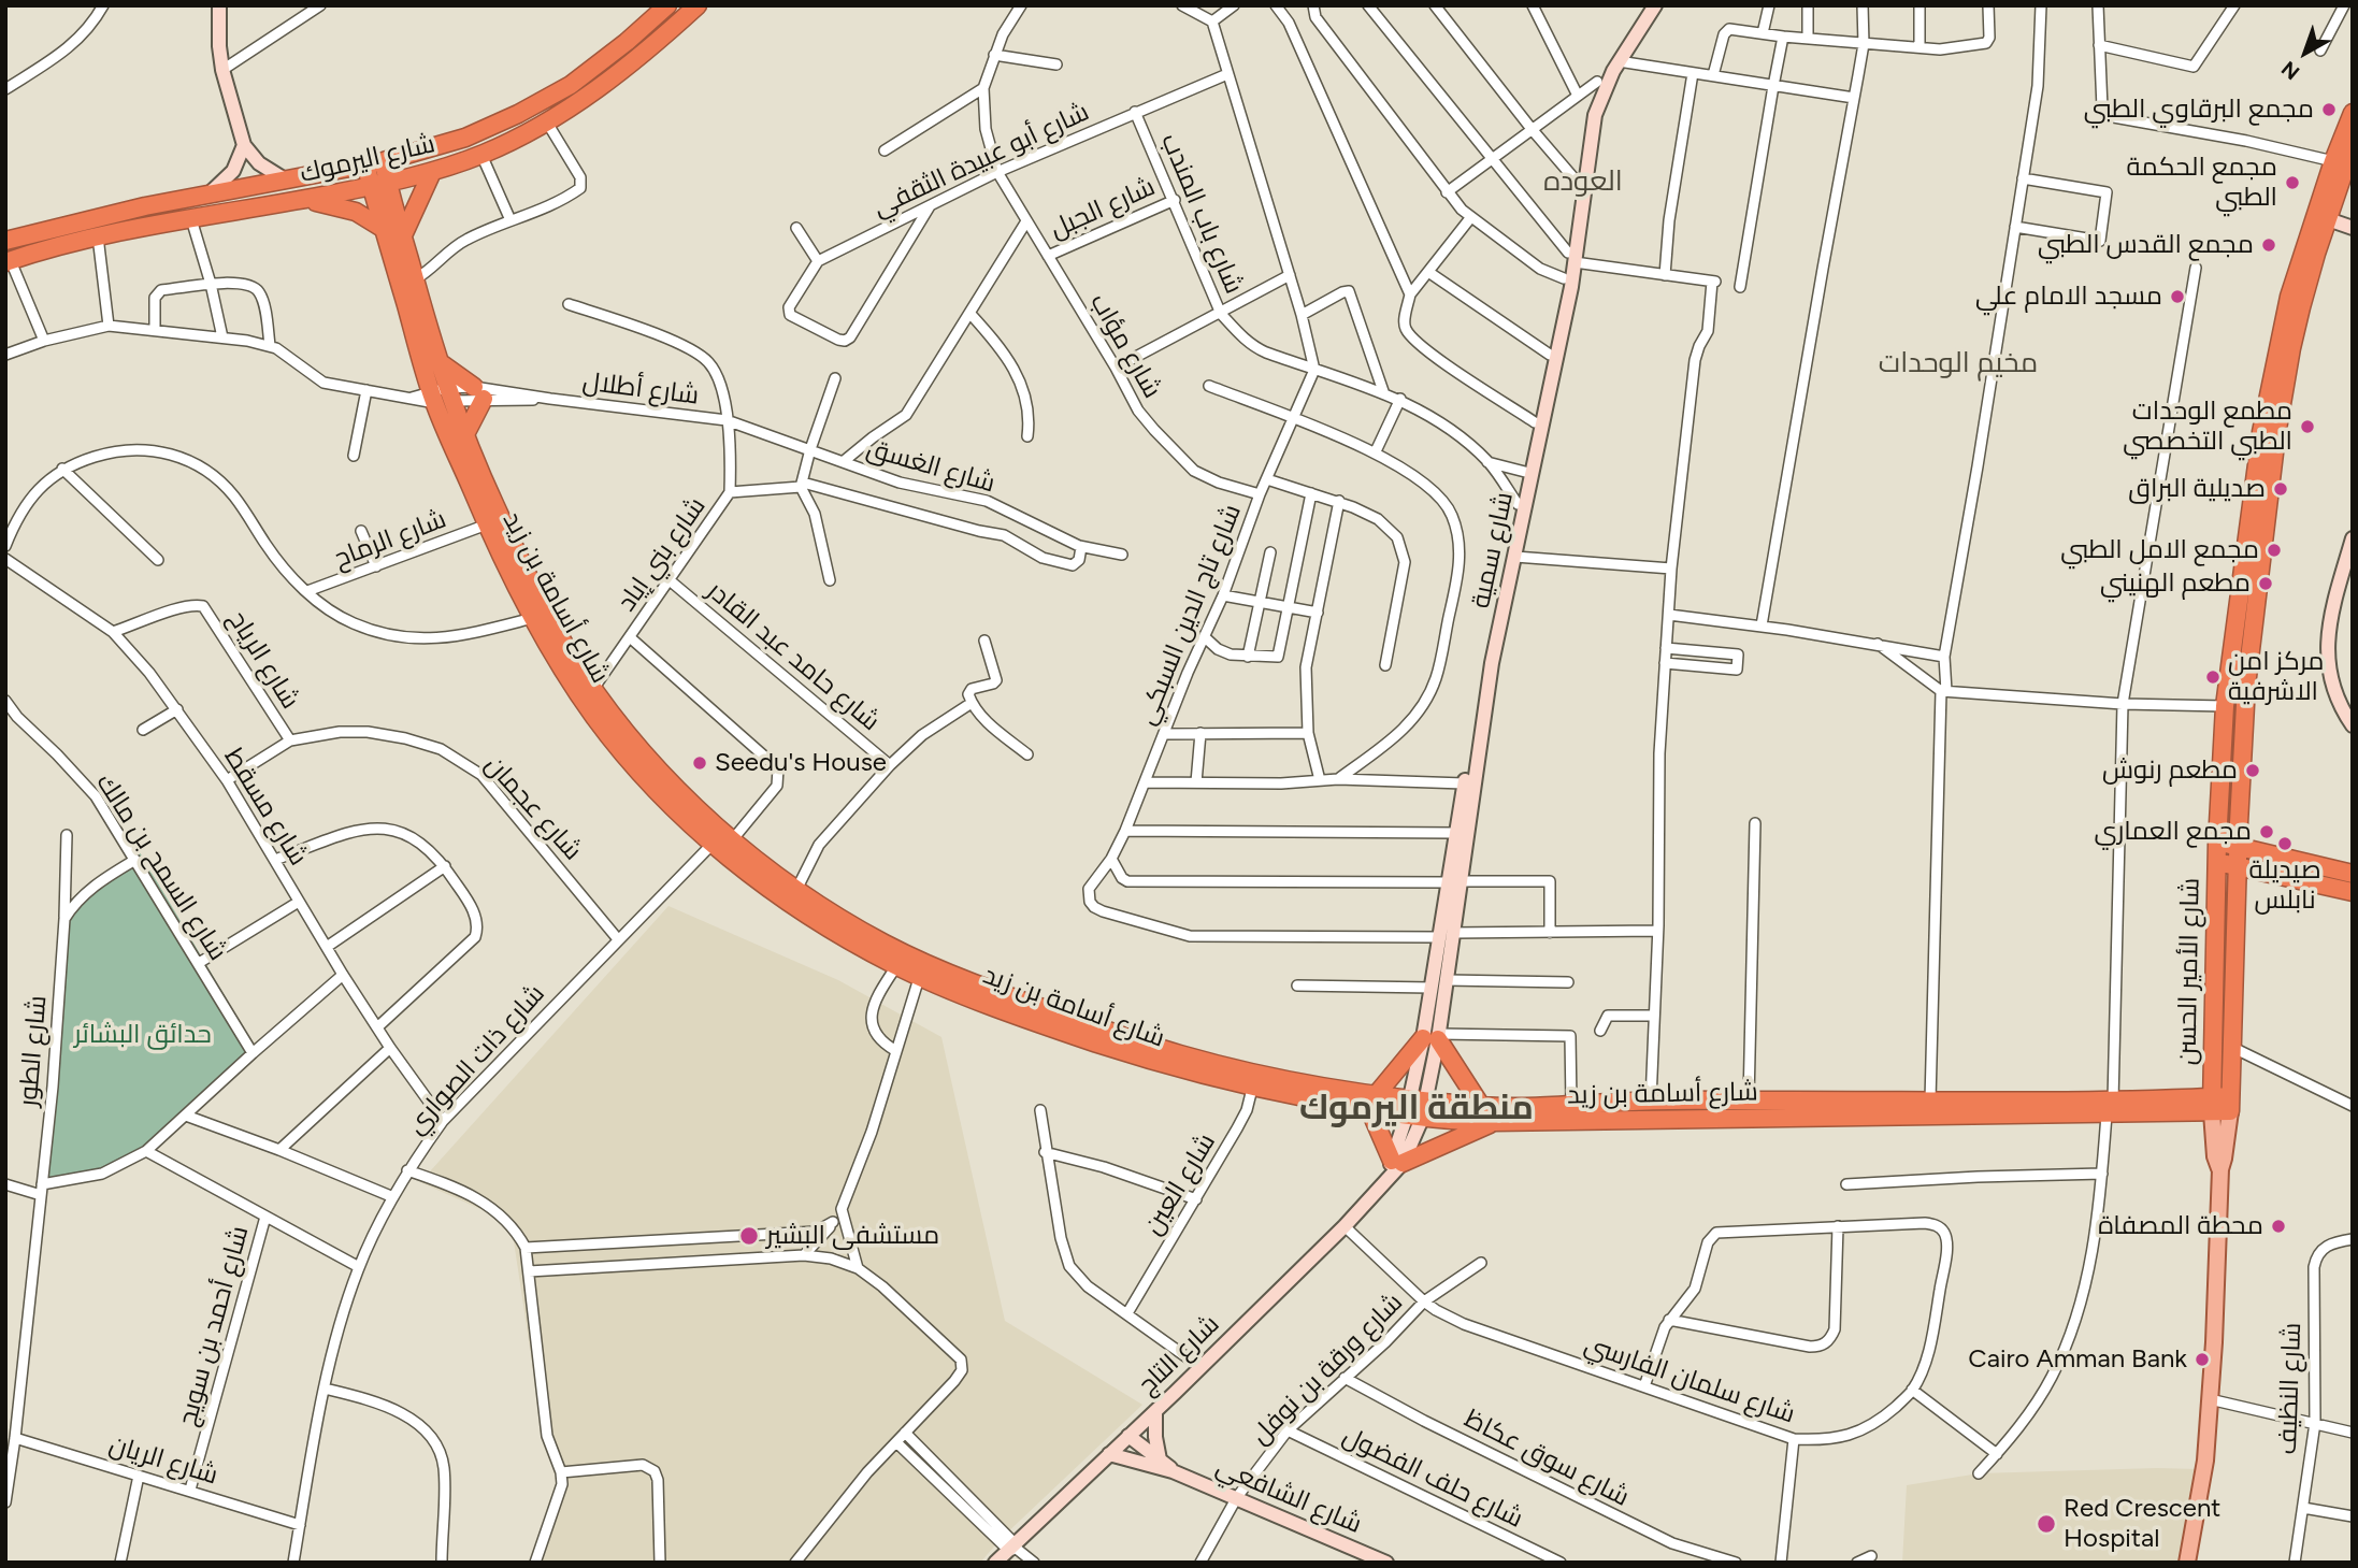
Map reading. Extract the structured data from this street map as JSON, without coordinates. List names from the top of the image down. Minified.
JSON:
{"streets":{"highway":["شارع اليرموك","شارع أسامة بن زيد","شارع الأمير الحسن"],"street":["شارع أبو عبيدة الثقفي","شارع الجبل","شارع باب المندب","شارع مؤاب","شارع أطلال","شارع الغسق","شارع الرماح","شارع سمية","شارع بني إياد","شارع تاج الدين السبكي","شارع حامد عبد القادر","شارع الرياح","شارع مسقط","شارع عجمان","شارع السمح بن مالك","شارع الطور","شارع ذات الصواري","شارع العين","شارع أحمد بن سويج","شارع التاج","شارع ورقة بن نوفل","شارع سلمان الفارسي","شارع النظيف","شارع سوق عكاظ","شارع الريان","شارع حلف الفضول","شارع الشافعي"]},"crossings":[["شارع اليرموك","شارع أسامة بن زيد"],["شارع أبو عبيدة الثقفي","شارع باب المندب"],["شارع أبو عبيدة الثقفي","شارع مؤاب"],["شارع الجبل","شارع باب المندب"],["شارع الجبل","شارع مؤاب"],["شارع باب المندب","شارع تاج الدين السبكي"],["شارع مؤاب","شارع تاج الدين السبكي"],["شارع أطلال","شارع الغسق"],["شارع أطلال","شارع بني إياد"],["شارع أطلال","شارع أسامة بن زيد"],["شارع الغسق","شارع بني إياد"],["شارع الرماح","شارع أسامة بن زيد"],["شارع سمية","شارع أسامة بن زيد"],["شارع سمية","شارع تاج الدين السبكي"],["شارع سمية","شارع التاج"],["شارع بني إياد","شارع أسامة بن زيد"],["شارع بني إياد","شارع حامد عبد القادر"],["شارع أسامة بن زيد","شارع الأمير الحسن"],["شارع أسامة بن زيد","شارع ذات الصواري"],["شارع أسامة بن زيد","شارع العين"],["شارع أسامة بن زيد","شارع التاج"],["شارع الرياح","شارع مسقط"],["شارع الرياح","شارع عجمان"],["شارع مسقط","شارع عجمان"],["شارع مسقط","شارع ذات الصواري"],["شارع عجمان","شارع ذات الصواري"],["شارع الطور","شارع الريان"],["شارع ذات الصواري","شارع الريان"],["شارع أحمد بن سويج","شارع الريان"],["شارع التاج","شارع سلمان الفارسي"],["شارع التاج","شارع الشافعي"],["شارع ورقة بن نوفل","شارع سلمان الفارسي"],["شارع ورقة بن نوفل","شارع سوق عكاظ"],["شارع ورقة بن نوفل","شارع حلف الفضول"],["شارع ورقة بن نوفل","شارع الشافعي"]],"districts":["العوده","مخيم الوحدات","منطقة اليرموك"],"parks":["حدائق البشائر"],"places":["مجمع البرقاوي الطبي","مجمع الحكمة الطبي","مجمع القدس الطبي","مسجد الامام علي","مطمع الوحدات الطبي التخصصي","صديلية البراق","مجمع الامل الطبي","مطعم الهنيني","مركز امن الاشرفية","Seedu's House","مطعم رنوش","مجمع العماري","صيديلة نابلس","محطة المصفاة","مستشفى البشير","Cairo Amman Bank","Red Crescent Hospital"],"north":"bottom left"}
